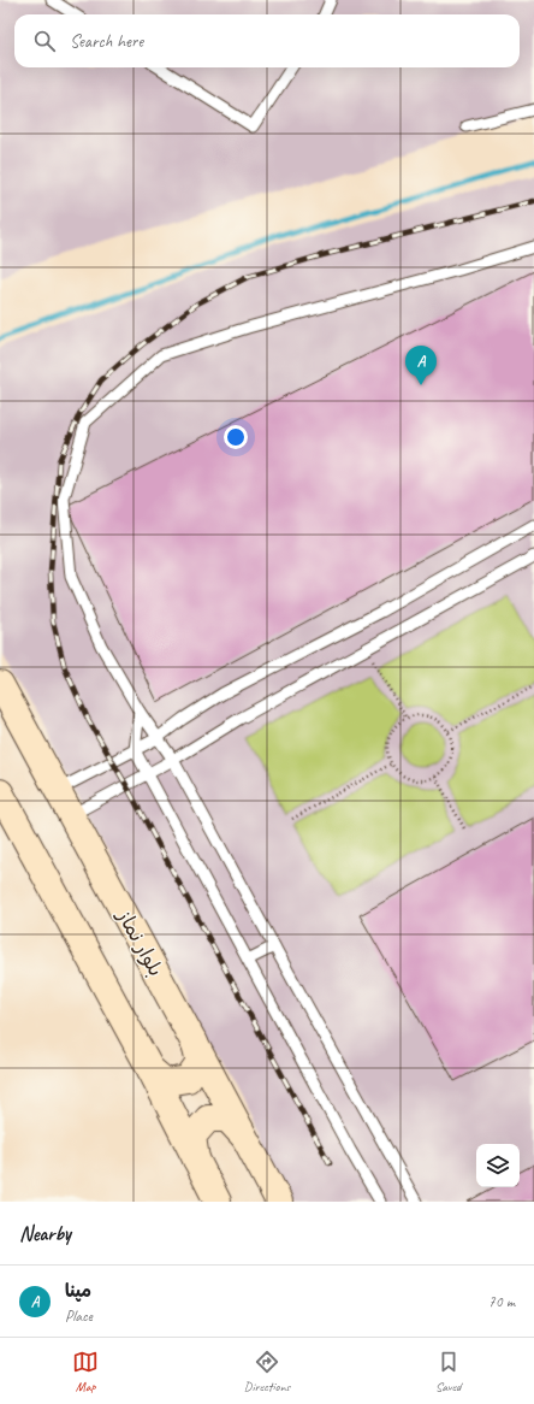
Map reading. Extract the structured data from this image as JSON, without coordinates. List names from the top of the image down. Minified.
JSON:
{"streets":{"main road":["بلوار نماز"]},"page":{"search":"Search here","pins":"A","heading":"Nearby","list":[{"mark":"A","name":"مپنا","note":"Place","value":"70 m"}],"nav":["Map","Directions","Saved"]}}
